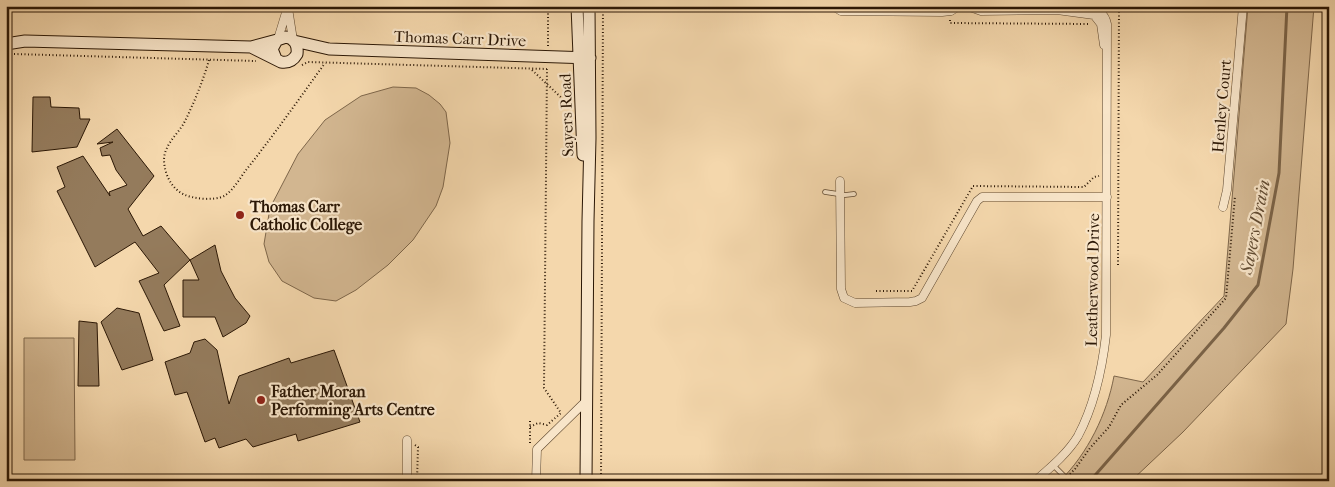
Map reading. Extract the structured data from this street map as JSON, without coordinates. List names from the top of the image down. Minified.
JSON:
{"streets":{"street":["Thomas Carr Drive","Henley Court","Sayers Road","Leatherwood Drive"]},"crossings":[["Thomas Carr Drive","Sayers Road"]],"water":["Sayers Drain"],"places":["Thomas Carr Catholic College","Father Moran Performing Arts Centre"]}
